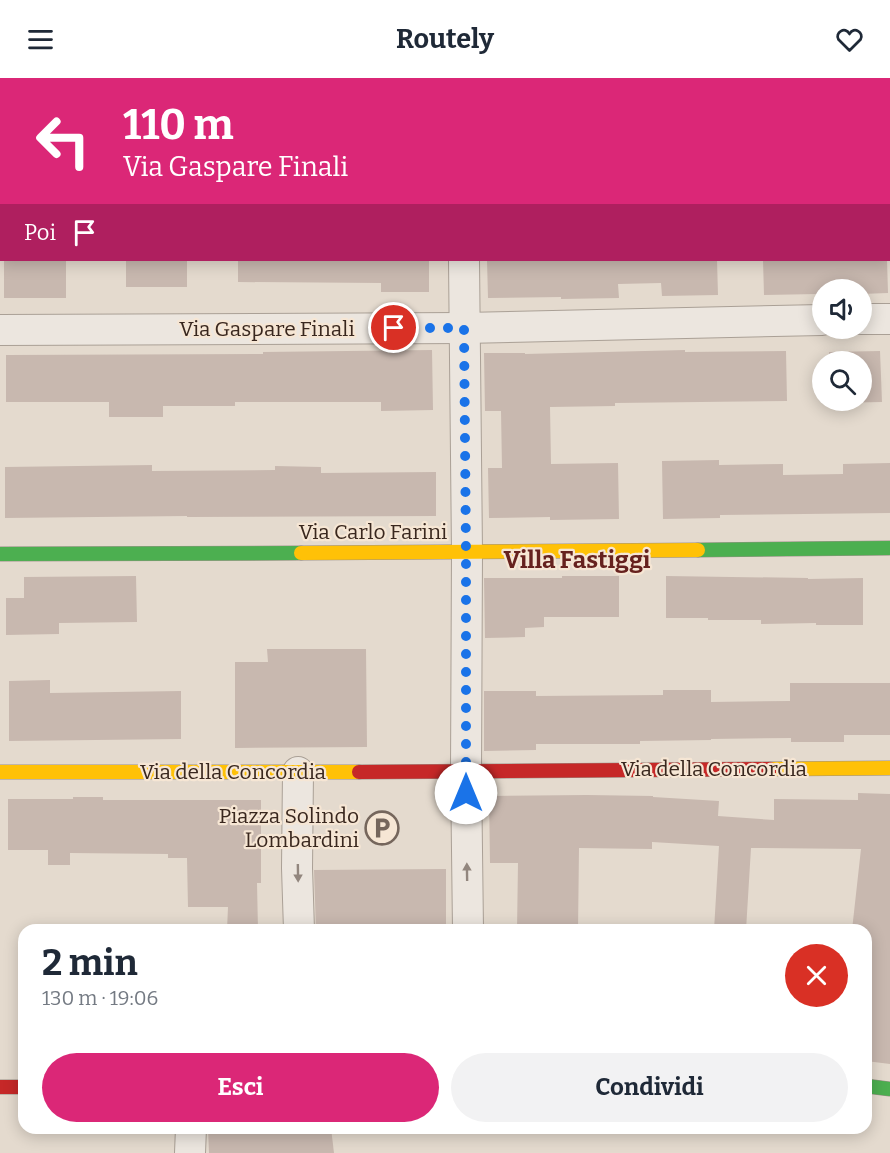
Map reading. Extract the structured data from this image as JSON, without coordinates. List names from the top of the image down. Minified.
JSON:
{"streets":{"street":["Via Gaspare Finali","Via Carlo Farini","Via della Concordia"]},"districts":["Villa Fastiggi"],"places":{"parking":["Piazza Solindo Lombardini"]},"page":{"header":"Routely","turn":["110 m","Via Gaspare Finali"],"then":"Poi","heading":["2 min","130 m · 19:06"],"buttons":["Esci","Condividi"]}}
